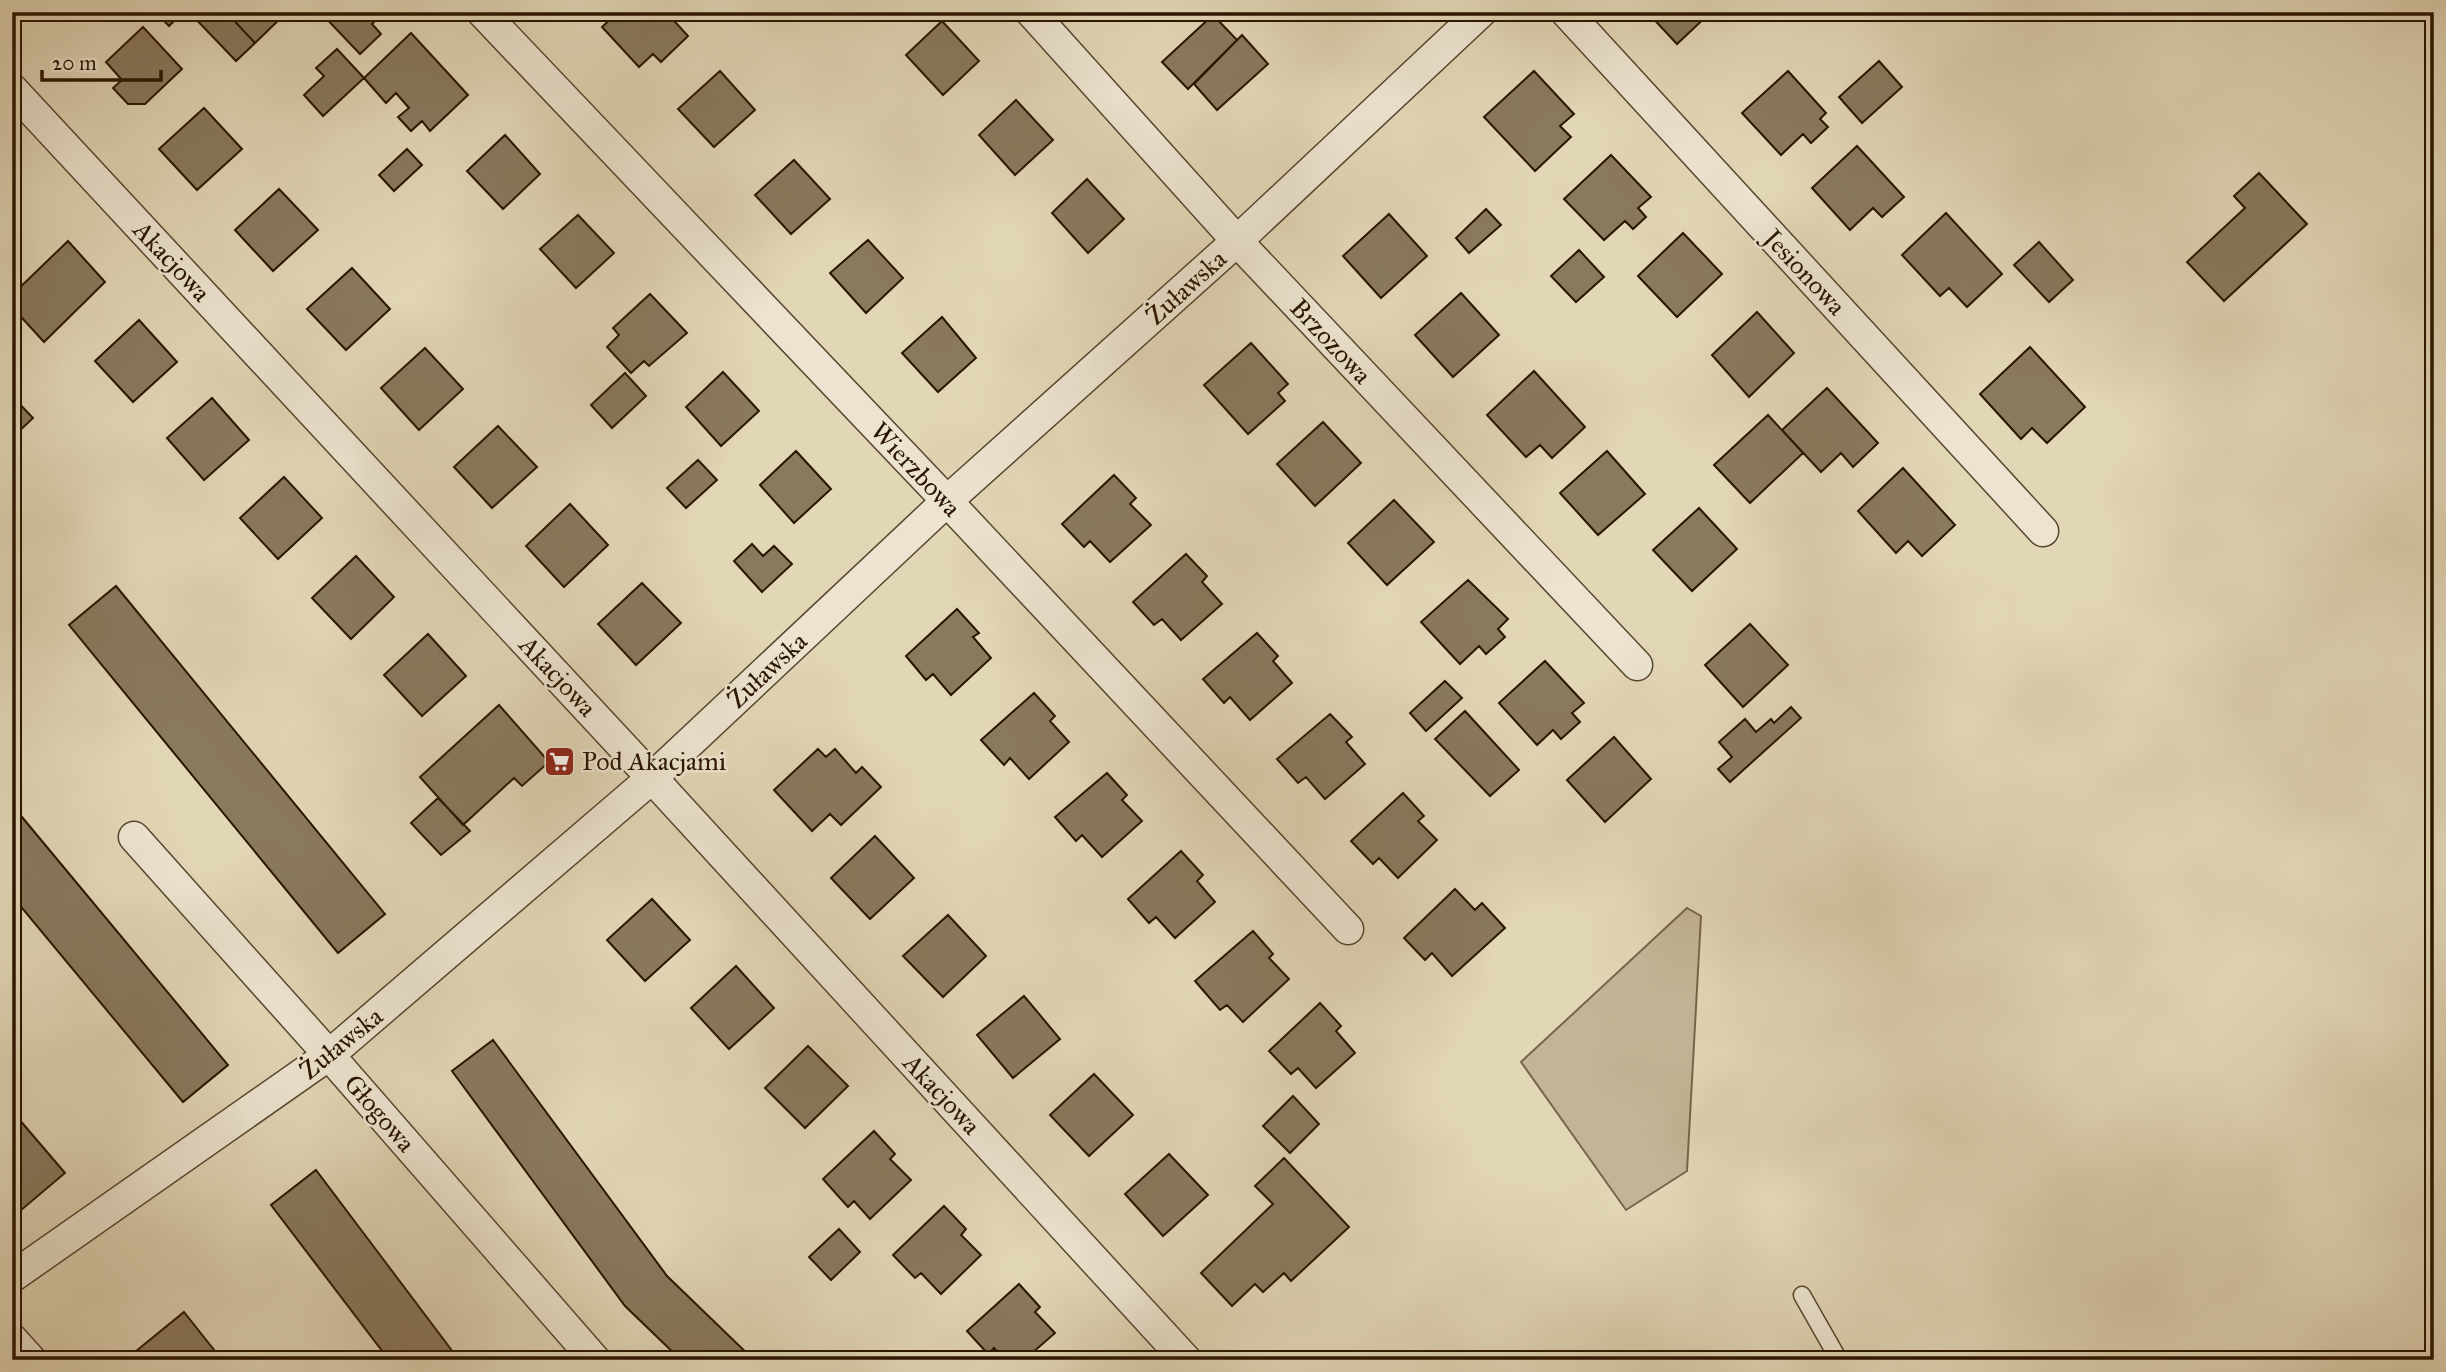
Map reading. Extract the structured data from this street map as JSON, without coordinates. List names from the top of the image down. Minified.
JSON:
{"streets":{"street":["Akacjowa","Jesionowa","Żuławska","Brzozowa","Wierzbowa","Głogowa"]},"crossings":[["Akacjowa","Żuławska"],["Żuławska","Brzozowa"],["Żuławska","Wierzbowa"],["Żuławska","Głogowa"]],"places":{"supermarket":["Pod Akacjami"]},"scale_bar":"20 m"}
